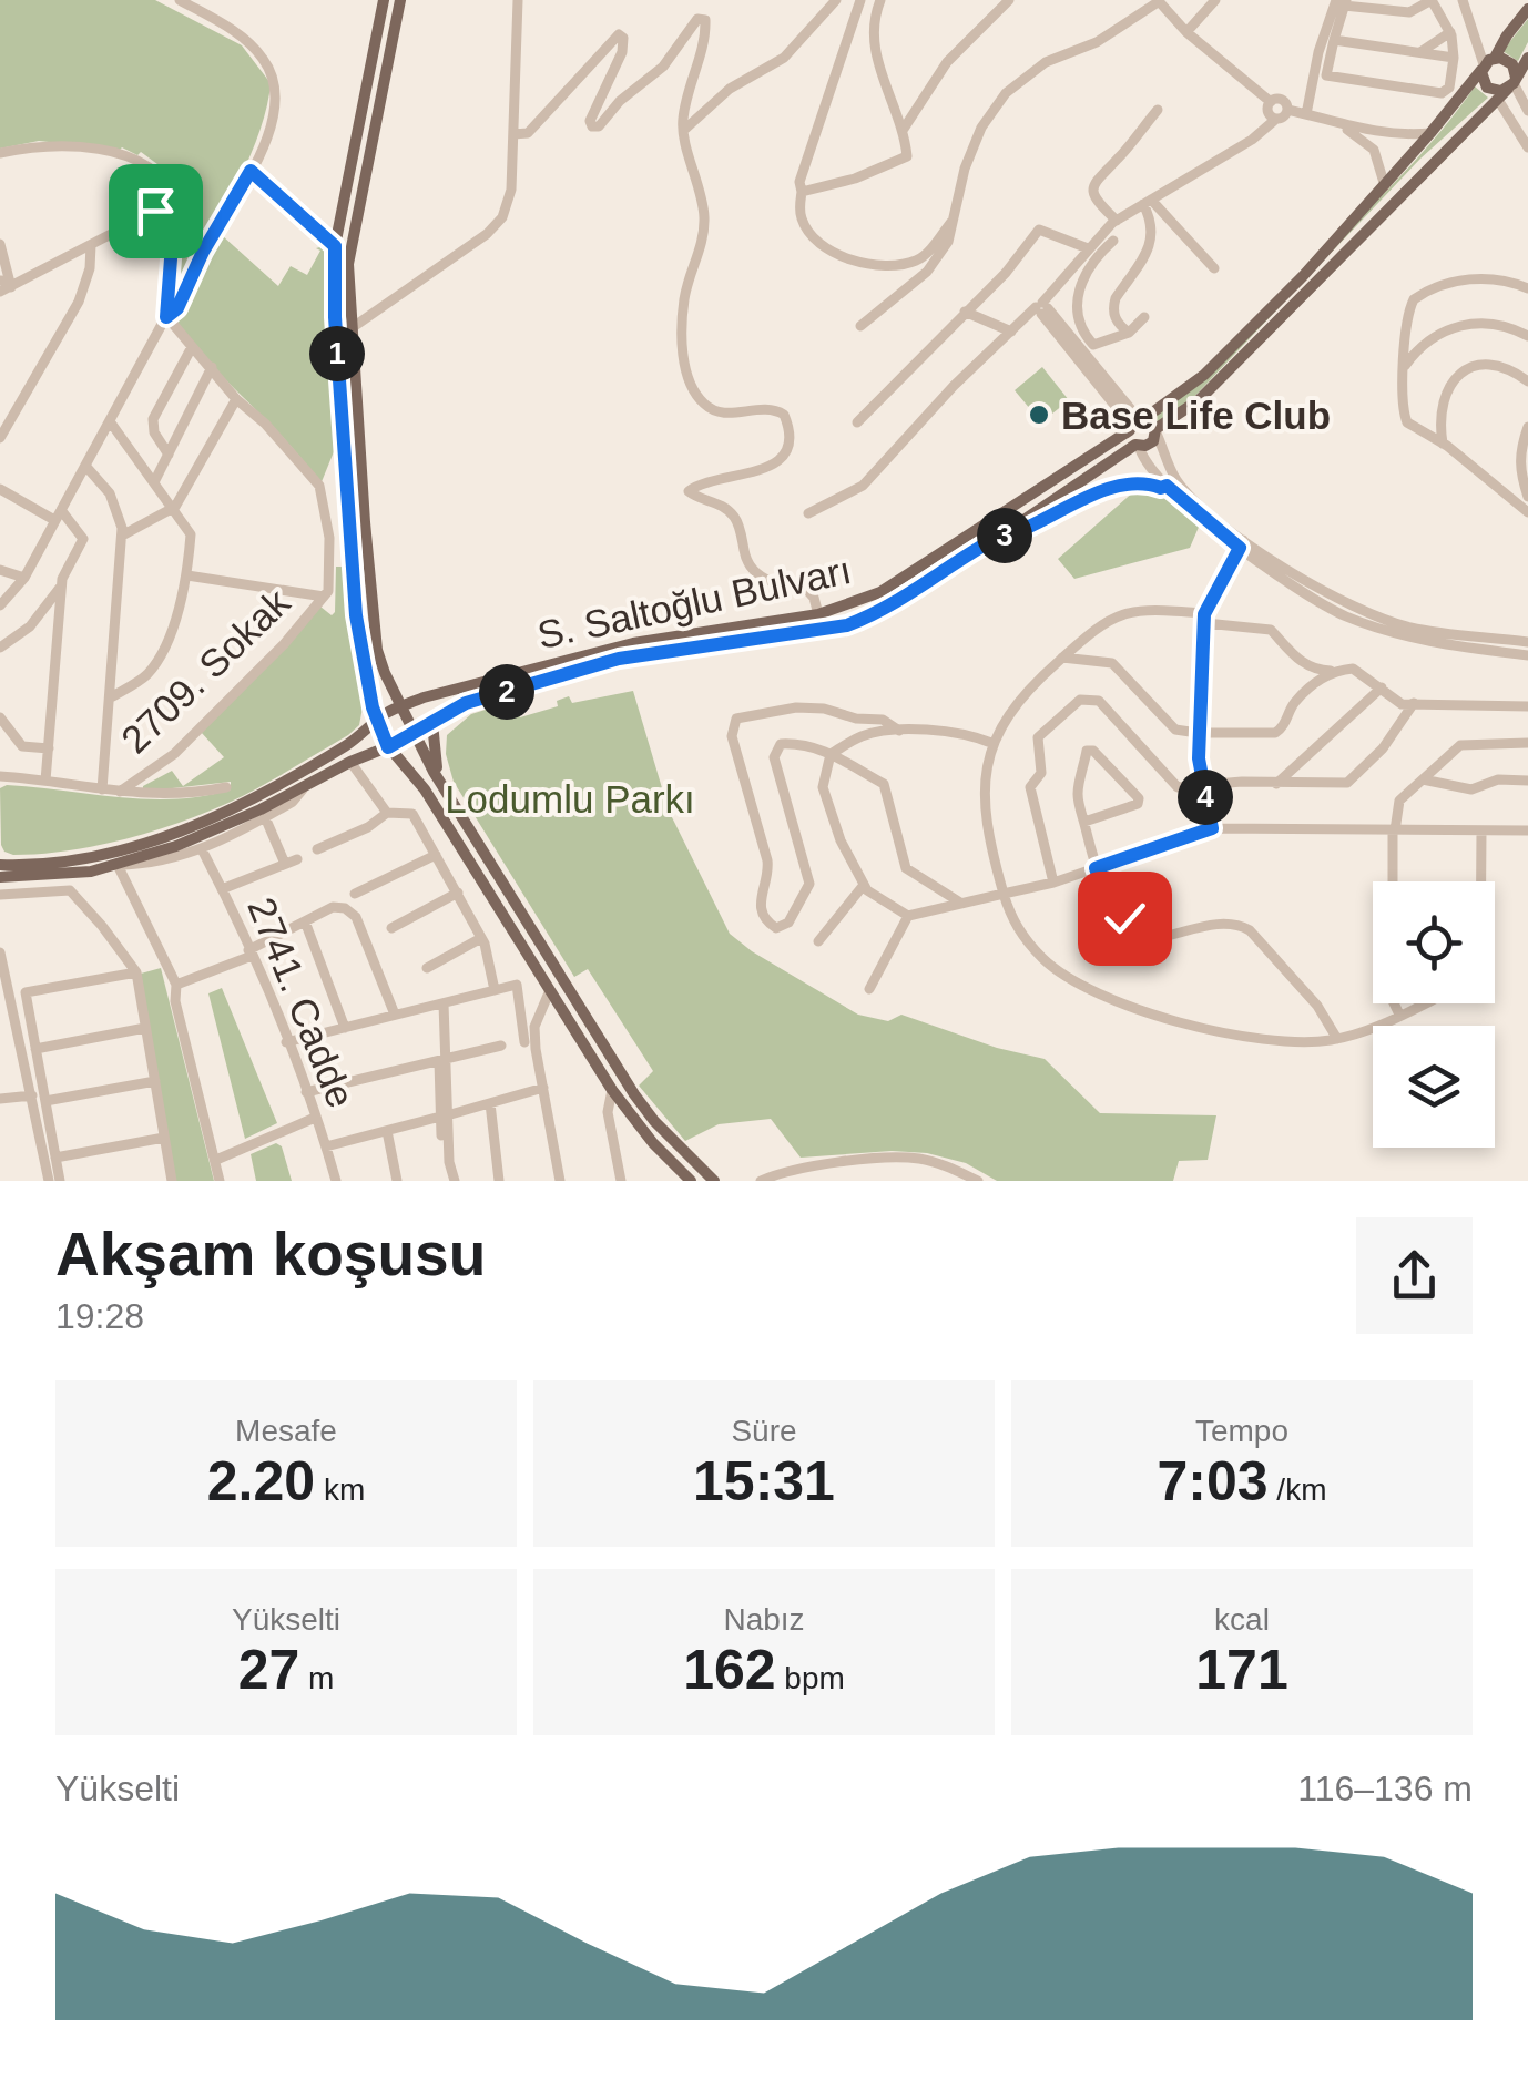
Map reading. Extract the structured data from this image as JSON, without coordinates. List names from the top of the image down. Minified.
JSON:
{"streets":{"main road":["S. Saltoğlu Bulvarı"],"street":["2709. Sokak","2741. Cadde"]},"parks":["Lodumlu Parkı"],"places":["Base Life Club"],"page":{"pins":["1","3","2","4"],"heading":["Akşam koşusu","19:28"],"stats":[["Mesafe","2.20 km"],["Süre","15:31"],["Tempo","7:03 /km"],["Yükselti","27 m"],["Nabız","162 bpm"],["kcal","171"]],"chart":["Yükselti","116–136 m"]}}
